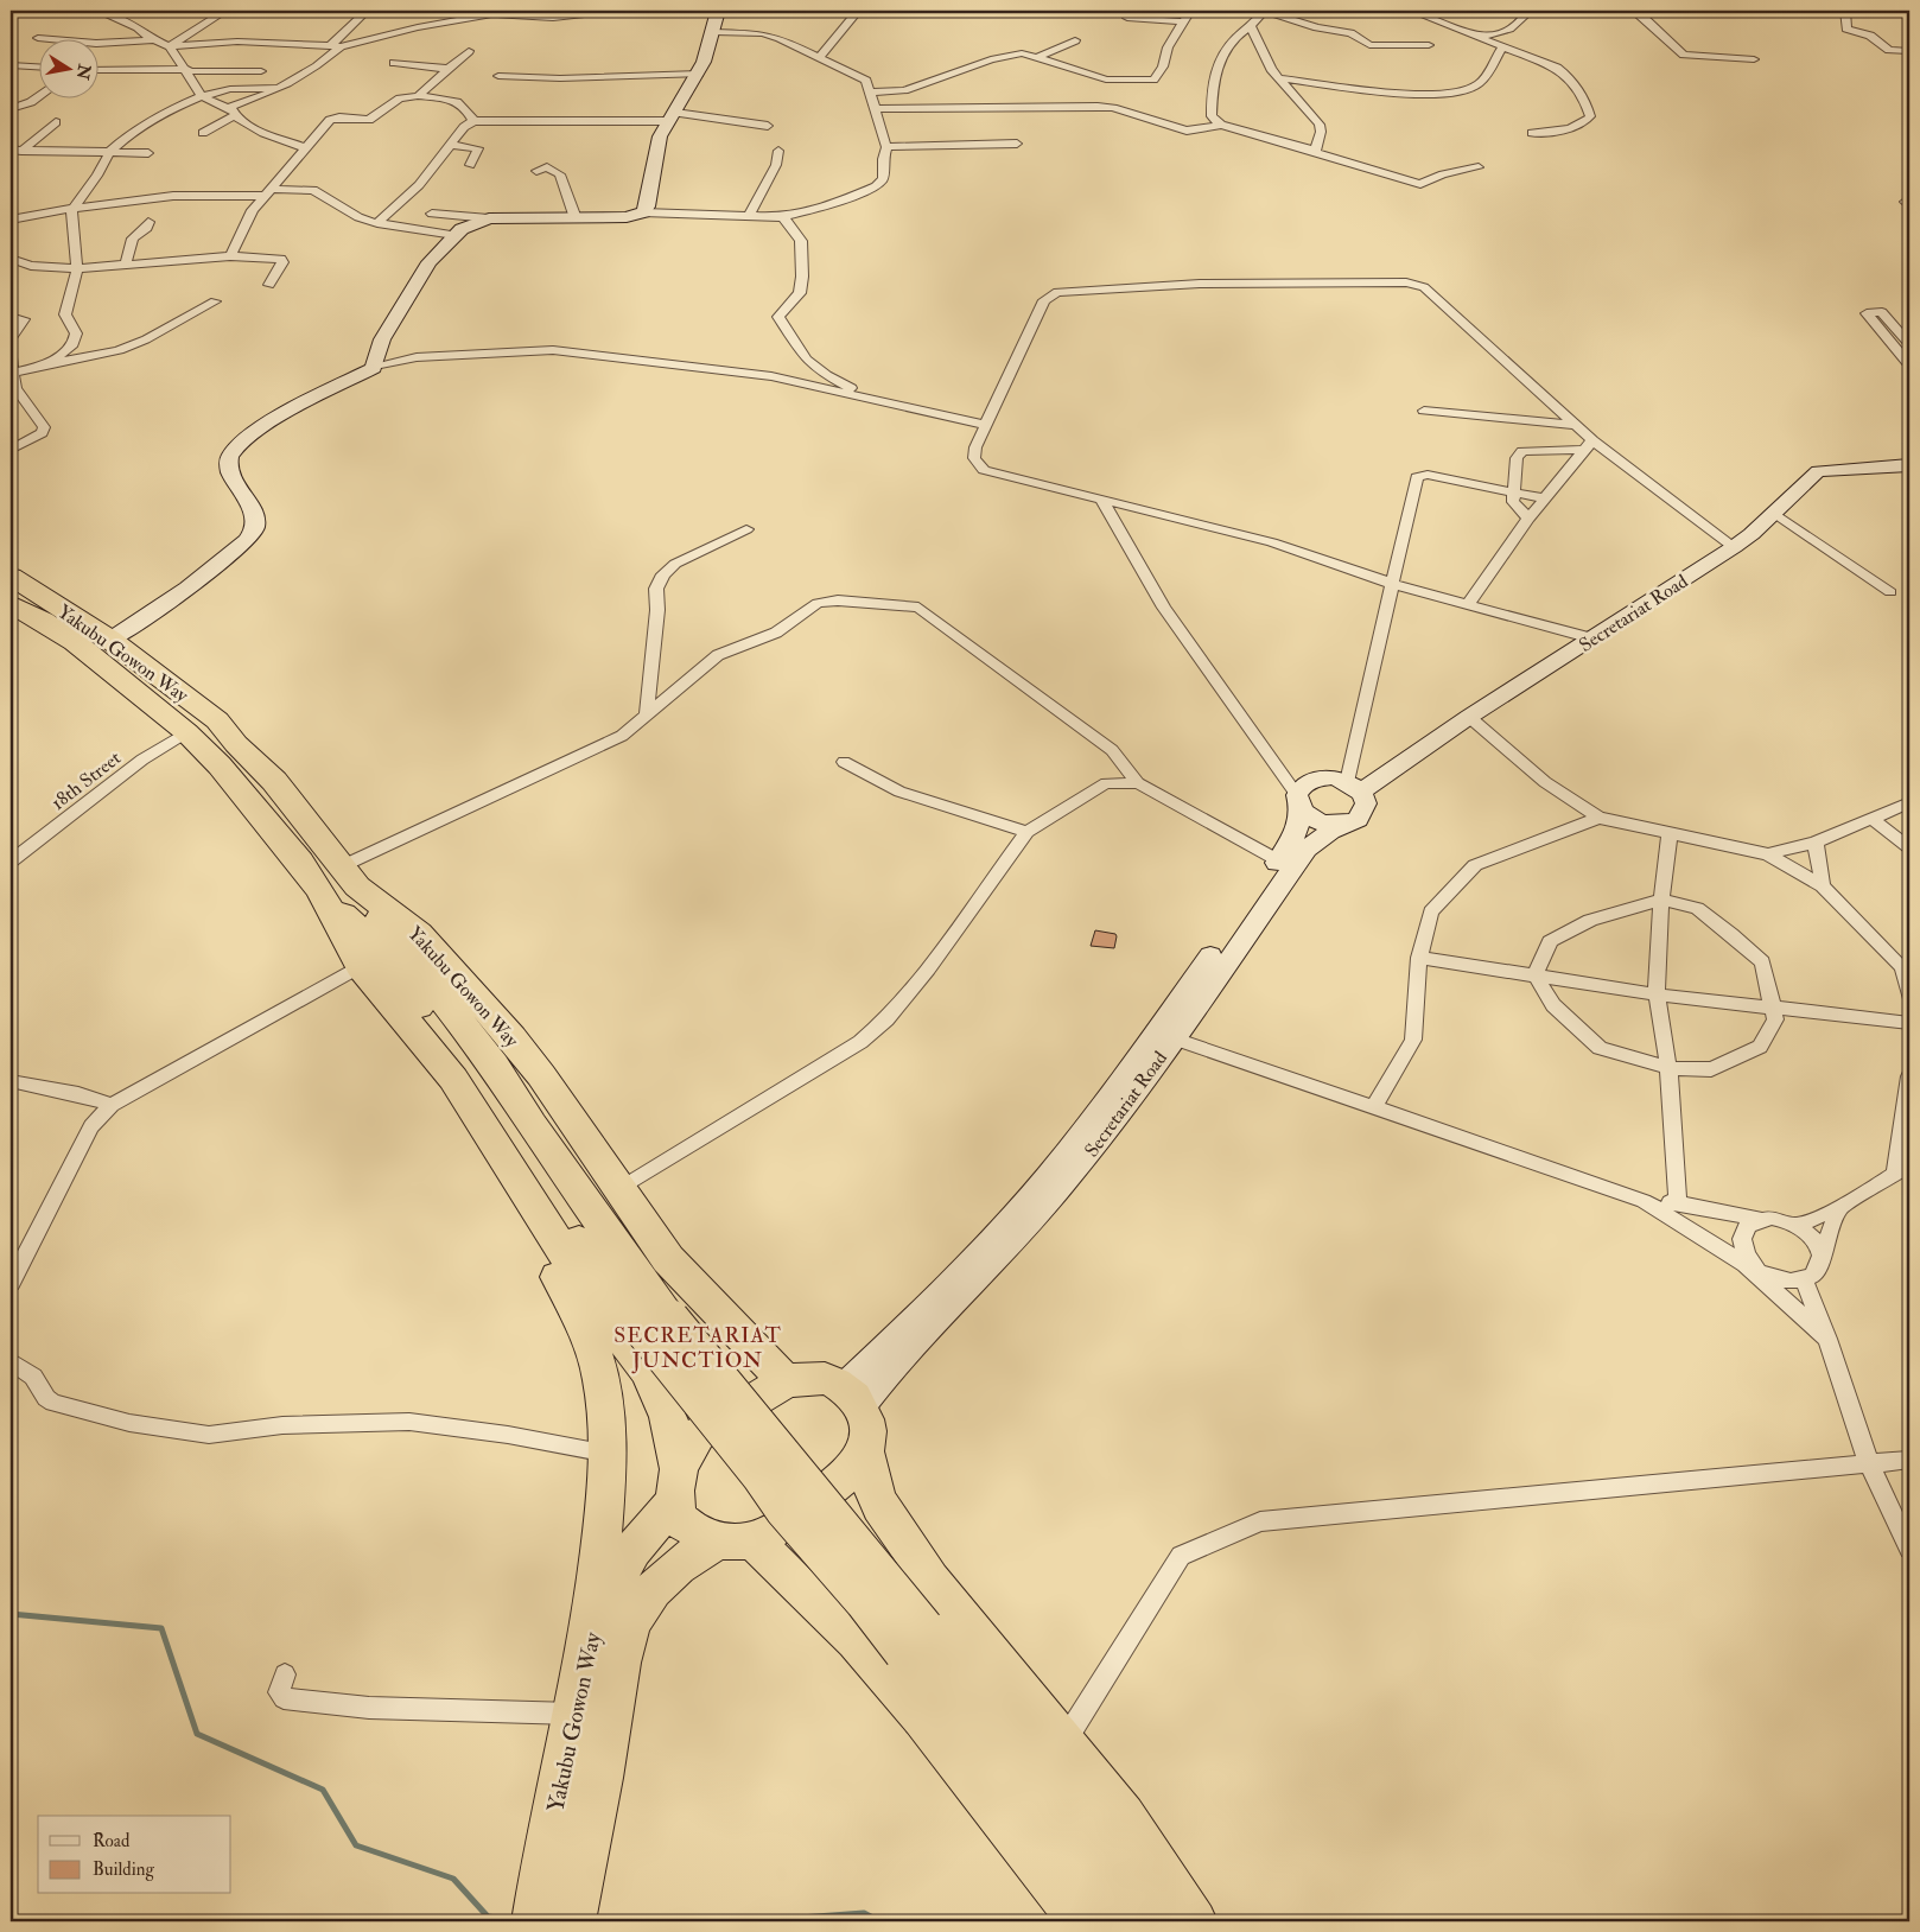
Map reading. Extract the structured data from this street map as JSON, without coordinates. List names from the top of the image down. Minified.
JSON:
{"streets":{"highway":["Yakubu Gowon Way"],"street":["Secretariat Road","18th Street"]},"crossings":[["Yakubu Gowon Way","18th Street"]],"districts":["SECRETARIAT JUNCTION"],"legend":["Road","Building"],"north":"right"}
